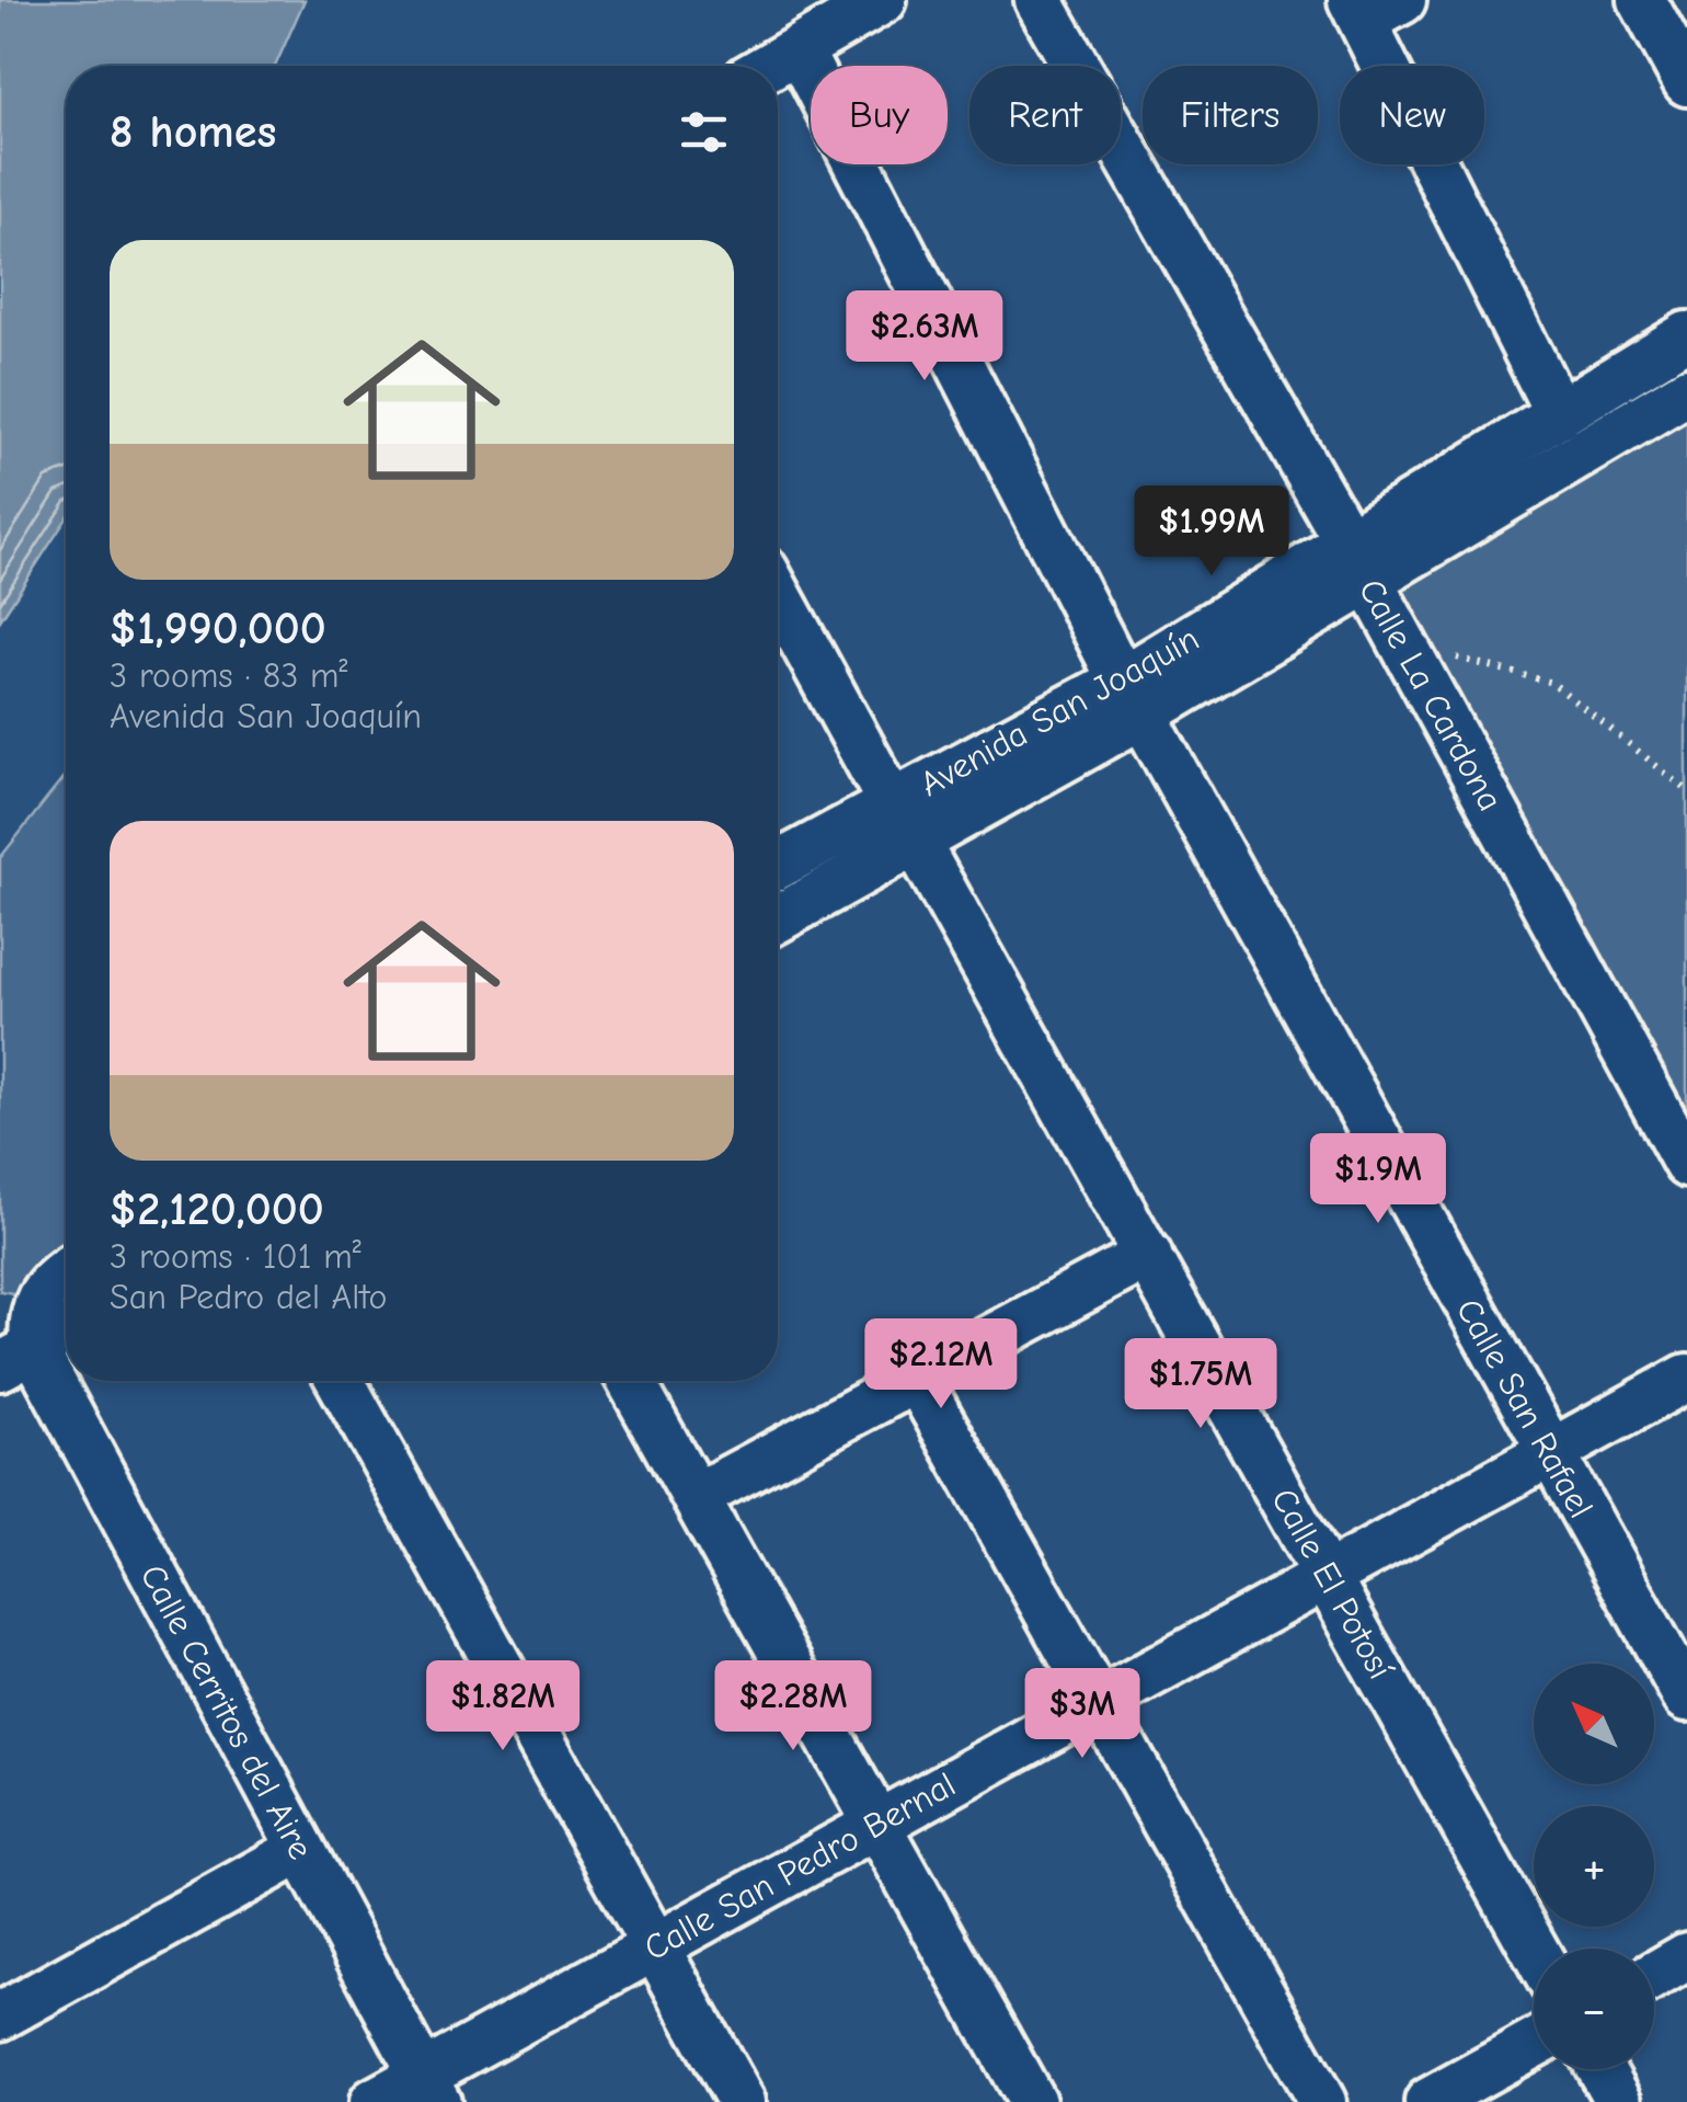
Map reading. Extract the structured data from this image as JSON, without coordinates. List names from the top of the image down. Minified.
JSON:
{"streets":{"street":["Calle La Cardona","Avenida San Joaquín","Calle San Rafael","Calle El Potosí","Calle Cerritos del Aire","Calle San Pedro Bernal"]},"crossings":[["Calle La Cardona","Avenida San Joaquín"],["Avenida San Joaquín","Calle San Rafael"],["Avenida San Joaquín","Calle El Potosí"],["Calle San Rafael","Calle San Pedro Bernal"],["Calle El Potosí","Calle San Pedro Bernal"],["Calle Cerritos del Aire","Calle San Pedro Bernal"]],"north":"top left","page":{"chip":["Buy","Rent","Filters","New"],"heading":"8 homes","list":[{"name":"$1,990,000","note":"3 rooms · 83 m² · Avenida San Joaquín"},{"name":"$2,120,000","note":"3 rooms · 101 m² · San Pedro del Alto"}],"price":["$2.63M","$1.99M","$1.9M","$2.12M","$1.75M","$1.82M","$2.28M","$3M"],"map_buttons":["+","−"]}}
